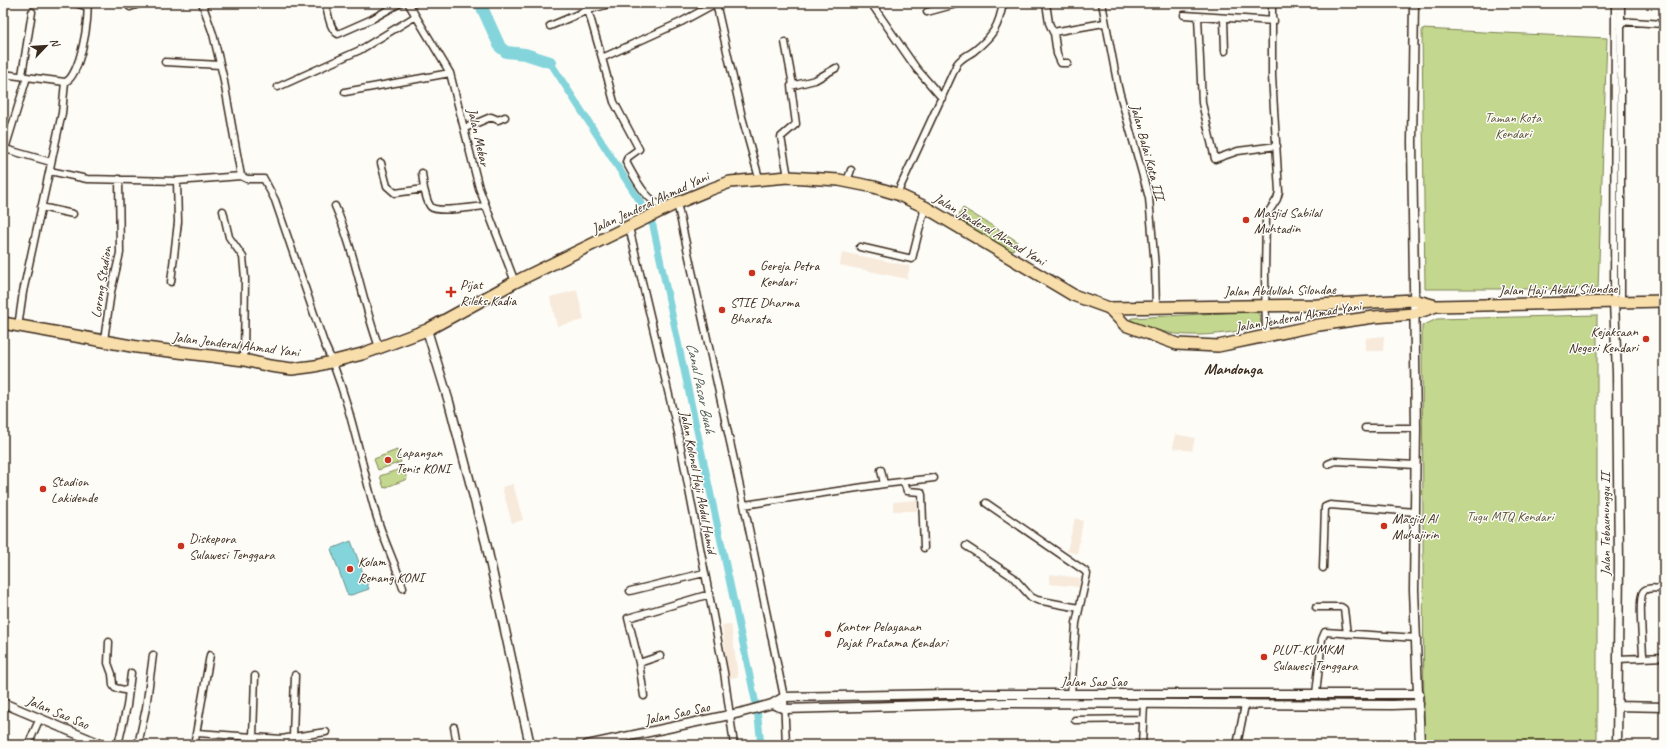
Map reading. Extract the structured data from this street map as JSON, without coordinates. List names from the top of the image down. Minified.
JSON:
{"streets":{"highway":["Jalan Jenderal Ahmad Yani","Jalan Haji Abdul Silondae","Jalan Abdullah Silondae"],"street":["Jalan Mekar","Jalan Balai Kota III","Lorong Stadion","Jalan Kolonel Haji Abdul Hamid","Jalan Tebaununggu II","Jalan Sao Sao"]},"crossings":[["Jalan Mekar","Jalan Jenderal Ahmad Yani"],["Jalan Balai Kota III","Jalan Abdullah Silondae"],["Jalan Jenderal Ahmad Yani","Lorong Stadion"],["Jalan Jenderal Ahmad Yani","Jalan Abdullah Silondae"],["Jalan Jenderal Ahmad Yani","Jalan Kolonel Haji Abdul Hamid"],["Jalan Haji Abdul Silondae","Jalan Abdullah Silondae"],["Jalan Haji Abdul Silondae","Jalan Tebaununggu II"],["Jalan Kolonel Haji Abdul Hamid","Jalan Sao Sao"]],"districts":["Mandonga"],"water":["Canal Pasar Buah"],"parks":["Taman Kota Kendari","Tugu MTQ Kendari"],"places":{"other":["Masjid Sabilal Muhtadin","Gereja Petra Kendari","STIE Dharma Bharata","Kejaksaan Negeri Kendari","Lapangan Tenis KONI","Stadion Lakidende","Masjid Al Muhajirin","Diskepora Sulawesi Tenggara","Kolam Renang KONI","Kantor Pelayanan Pajak Pratama Kendari","PLUT-KUMKM Sulawesi Tenggara"],"health":["Pijat Rileks Kadia"]},"north":"top right"}
